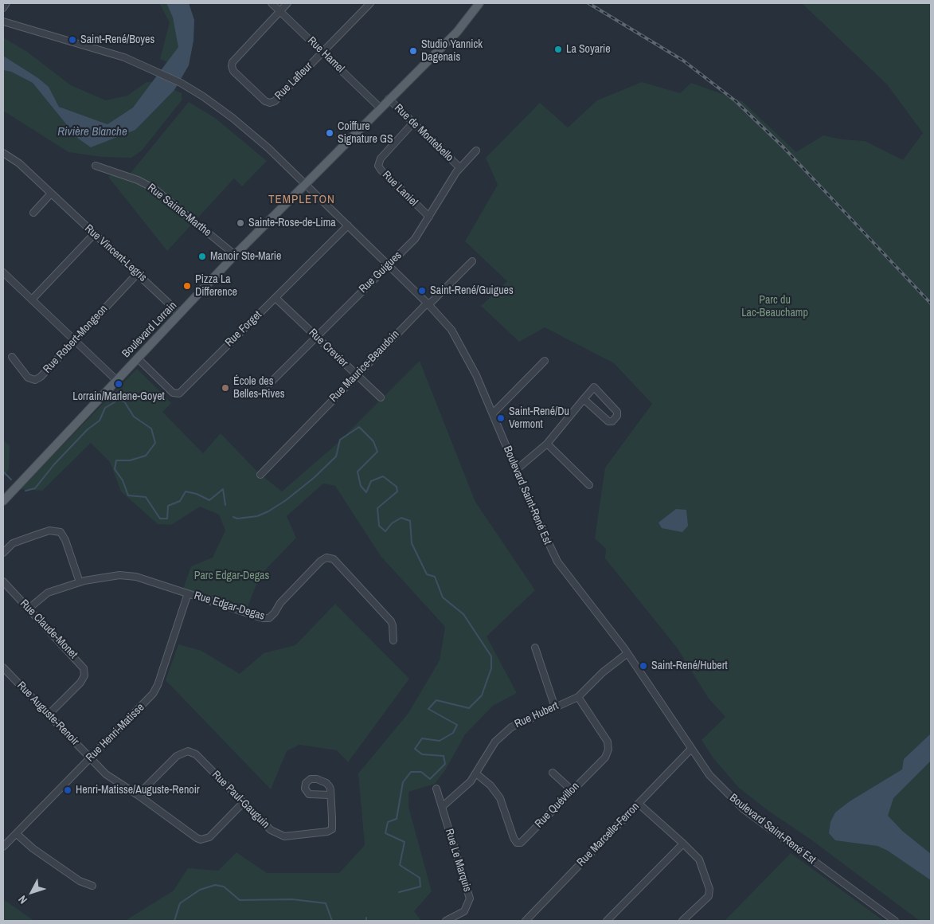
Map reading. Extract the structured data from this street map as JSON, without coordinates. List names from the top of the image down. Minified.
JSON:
{"streets":{"main road":["Boulevard Lorrain"],"street":["Rue Hamel","Rue Lafleur","Rue de Montebello","Rue Laniel","Rue Sainte-Marthe","Rue Vincent-Legris","Rue Guigues","Rue Forget","Rue Robert-Mongeon","Rue Crevier","Rue Maurice-Beaudoin","Boulevard Saint-René Est","Rue Edgar-Degas","Rue Claude-Monet","Rue Auguste-Renoir","Rue Hubert","Rue Henri-Matisse","Rue Paul-Gauguin","Rue Quévillon","Rue Marcelle-Ferron","Rue Le Marquis"]},"crossings":[["Rue Hamel","Rue Lafleur"],["Rue Hamel","Boulevard Lorrain"],["Rue de Montebello","Rue Laniel"],["Rue de Montebello","Rue Guigues"],["Rue de Montebello","Boulevard Lorrain"],["Rue Laniel","Rue Guigues"],["Rue Sainte-Marthe","Boulevard Lorrain"],["Rue Vincent-Legris","Boulevard Lorrain"],["Rue Vincent-Legris","Rue Robert-Mongeon"],["Rue Guigues","Rue Crevier"],["Rue Guigues","Boulevard Saint-René Est"],["Rue Forget","Boulevard Lorrain"],["Rue Forget","Rue Crevier"],["Rue Forget","Boulevard Saint-René Est"],["Boulevard Lorrain","Boulevard Saint-René Est"],["Rue Crevier","Rue Maurice-Beaudoin"],["Rue Maurice-Beaudoin","Boulevard Saint-René Est"],["Boulevard Saint-René Est","Rue Hubert"],["Boulevard Saint-René Est","Rue Marcelle-Ferron"],["Rue Edgar-Degas","Rue Claude-Monet"],["Rue Edgar-Degas","Rue Henri-Matisse"],["Rue Claude-Monet","Rue Auguste-Renoir"],["Rue Auguste-Renoir","Rue Henri-Matisse"],["Rue Auguste-Renoir","Rue Paul-Gauguin"],["Rue Hubert","Rue Quévillon"],["Rue Hubert","Rue Le Marquis"]],"districts":["TEMPLETON"],"water":["Rivière Blanche"],"parks":["Parc du Lac-Beauchamp","Parc Edgar-Degas"],"places":["Saint-René/Boyes","La Soyarie","Studio Yannick Dagenais","Coiffure Signature GS","Sainte-Rose-de-Lima","Manoir Ste-Marie","Pizza La Difference","Saint-René/Guigues","Lorrain/Marlene-Goyet","École des Belles-Rives","Saint-René/Du Vermont","Saint-René/Hubert","Henri-Matisse/Auguste-Renoir"],"north":"bottom left"}
